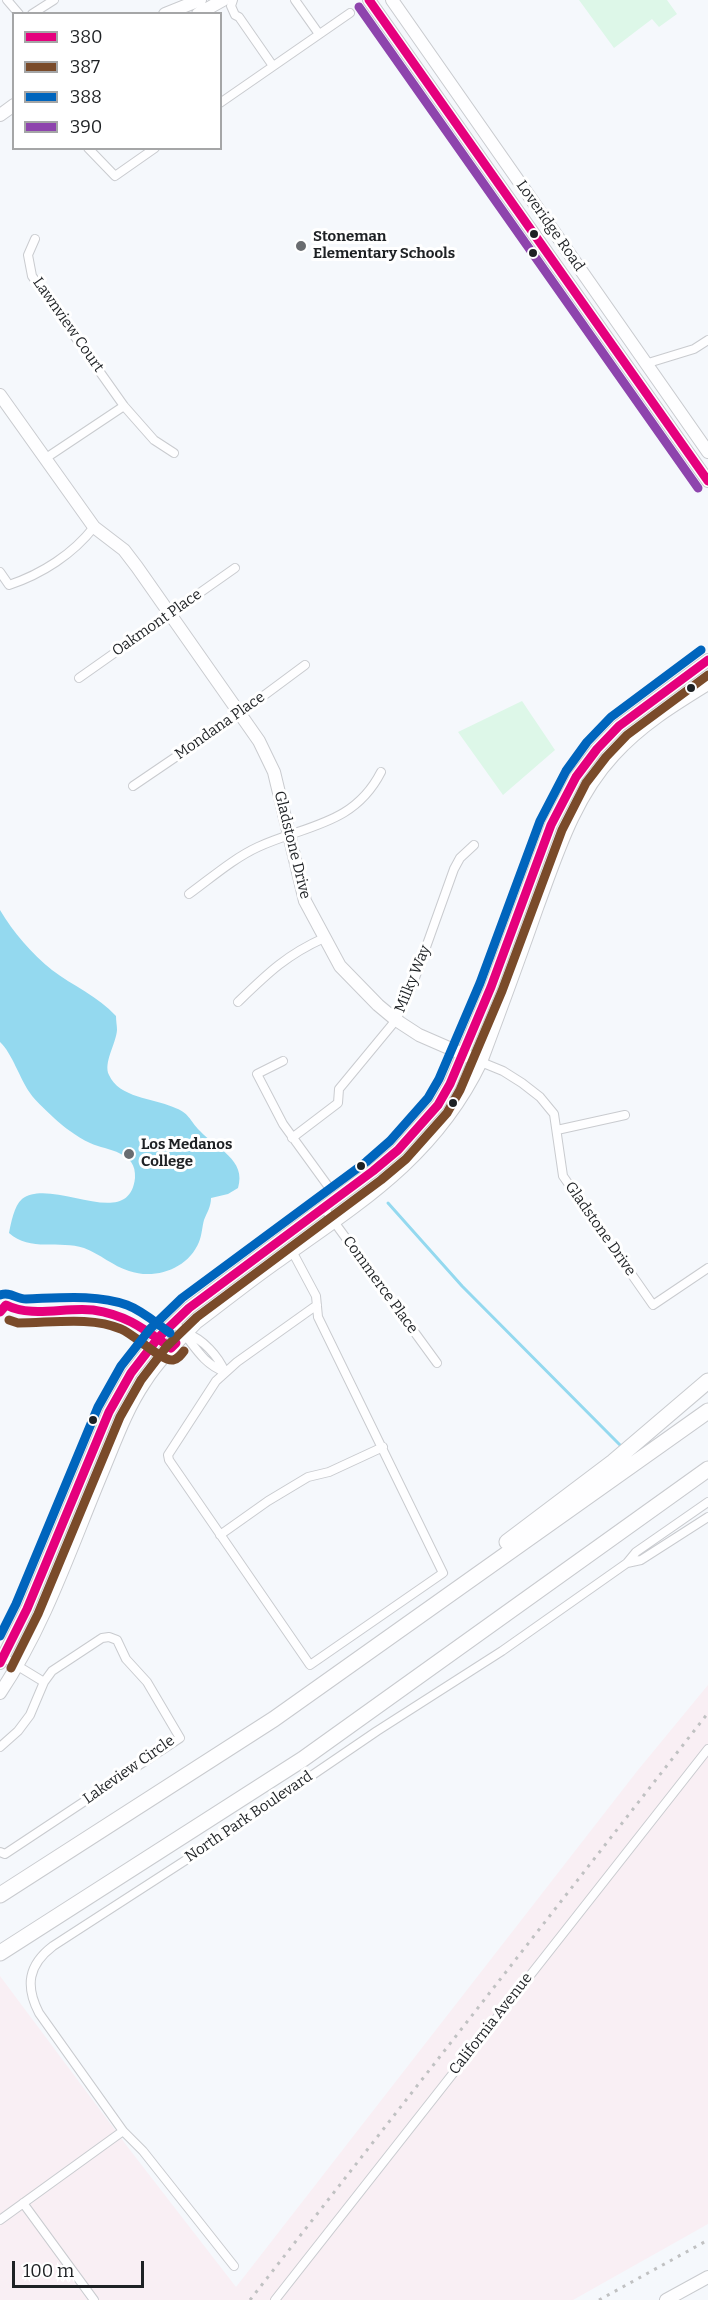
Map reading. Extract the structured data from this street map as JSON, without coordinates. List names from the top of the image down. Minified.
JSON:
{"streets":{"main road":["Loveridge Road","Gladstone Drive"],"street":["Lawnview Court","Oakmont Place","Mondana Place","Milky Way","Commerce Place","Lakeview Circle","North Park Boulevard","California Avenue"]},"crossings":[["Oakmont Place","Gladstone Drive"],["Mondana Place","Gladstone Drive"],["Gladstone Drive","Milky Way"]],"places":["Stoneman Elementary Schools","Los Medanos College"],"lines":["transit line 380","transit line 390","transit line 388","transit line 387"],"legend":["380","387","388","390"],"scale_bar":"100 m"}
